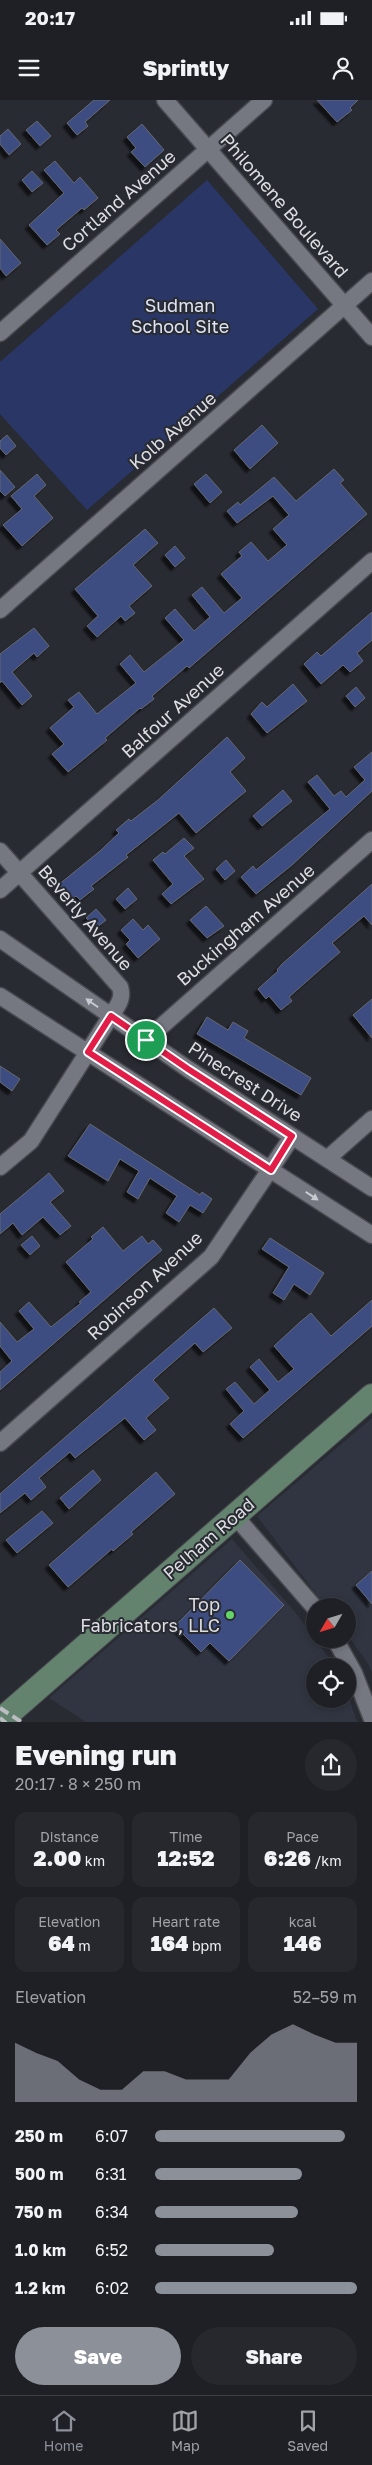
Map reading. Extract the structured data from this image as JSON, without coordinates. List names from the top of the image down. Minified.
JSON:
{"streets":{"main road":["Pelham Road"],"street":["Cortland Avenue","Philomene Boulevard","Kolb Avenue","Balfour Avenue","Beverly Avenue","Buckingham Avenue","Pinecrest Drive","Robinson Avenue"]},"crossings":[["Cortland Avenue","Philomene Boulevard"],["Philomene Boulevard","Kolb Avenue"],["Balfour Avenue","Beverly Avenue"],["Beverly Avenue","Pinecrest Drive"],["Buckingham Avenue","Pinecrest Drive"],["Pinecrest Drive","Robinson Avenue"]],"parks":["Sudman School Site"],"places":["Top Fabricators, LLC"],"north":"bottom left","page":{"status":"20:17","header":"Sprintly","heading":["Evening run","20:17 · 8 × 250 m"],"stats":[["Distance","2.00 km"],["Time","12:52"],["Pace","6:26 /km"],["Elevation","64 m"],["Heart rate","164 bpm"],["kcal","146"]],"chart":["Elevation","52–59 m"],"list":[{"name":"250 m","note":"6:07"},{"name":"500 m","note":"6:31"},{"name":"750 m","note":"6:34"},{"name":"1.0 km","note":"6:52"},{"name":"1.2 km","note":"6:02"}],"buttons":["Save","Share"],"tabs":["Home","Map","Saved"]}}
